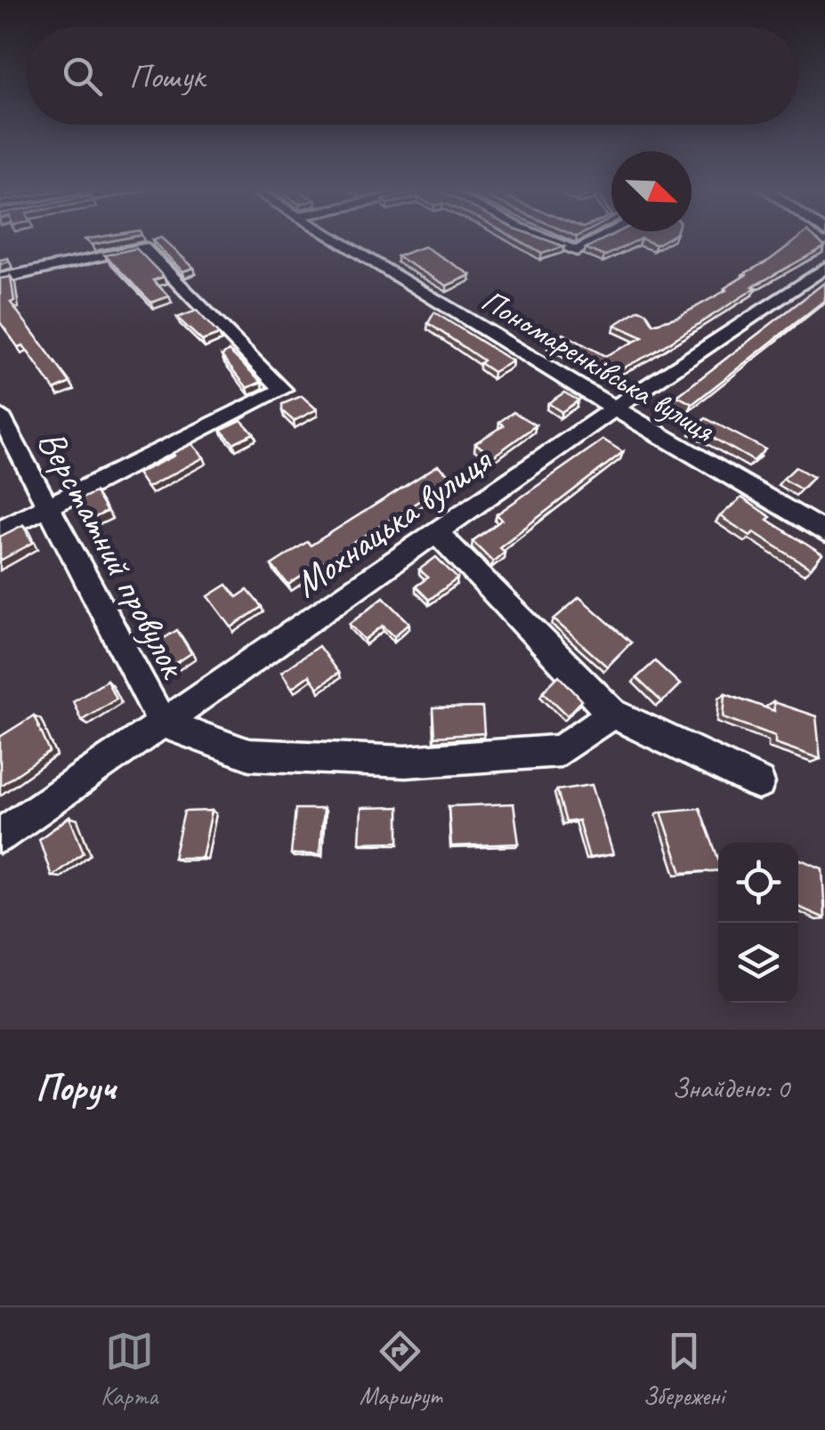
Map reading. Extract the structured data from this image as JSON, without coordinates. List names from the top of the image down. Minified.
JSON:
{"streets":{"street":["Пономаренківська вулиця","Мохнацька вулиця","Верстатний провулок"]},"crossings":[["Пономаренківська вулиця","Мохнацька вулиця"],["Мохнацька вулиця","Верстатний провулок"]],"north":"bottom right","page":{"search":"Пошук","heading":["Поруч","Знайдено: 0"],"nav":["Карта","Маршрут","Збережені"]}}
